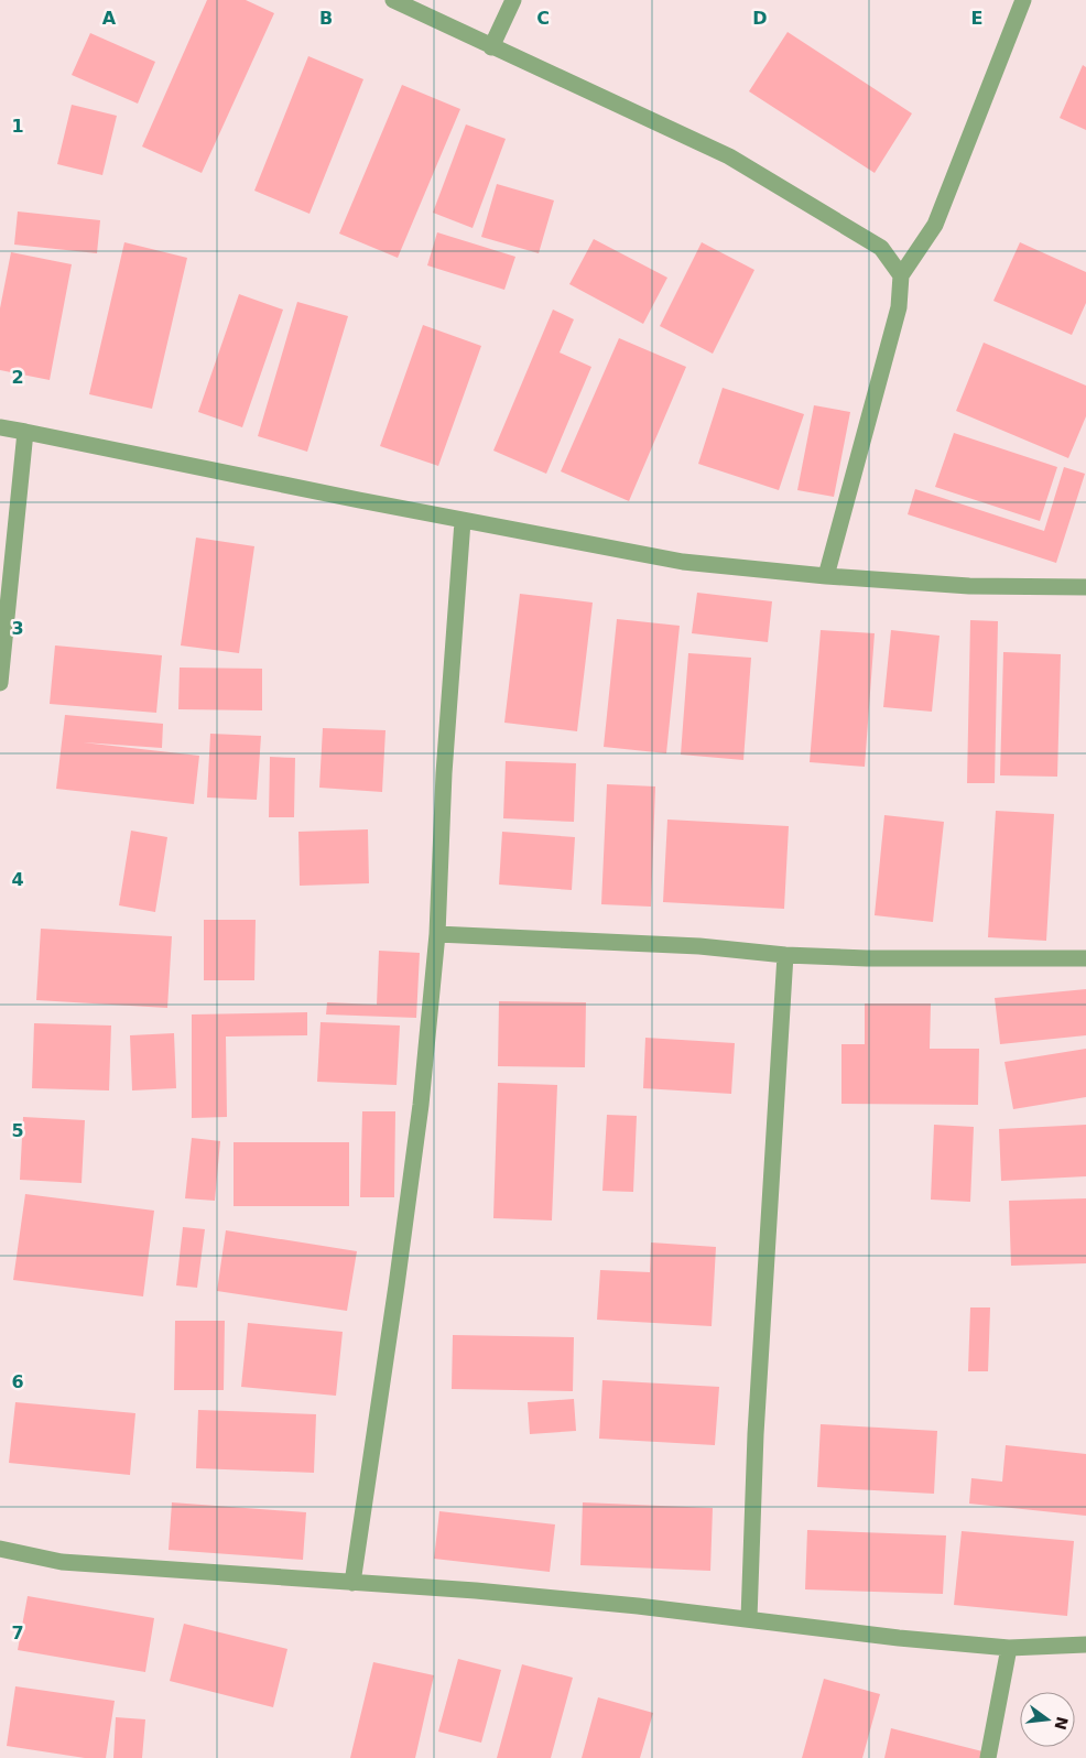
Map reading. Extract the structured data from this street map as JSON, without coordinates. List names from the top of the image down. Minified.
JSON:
{"north":"right","grid":{"columns":["A","B","C","D","E"],"rows":["1","2","3","4","5","6","7"]}}
